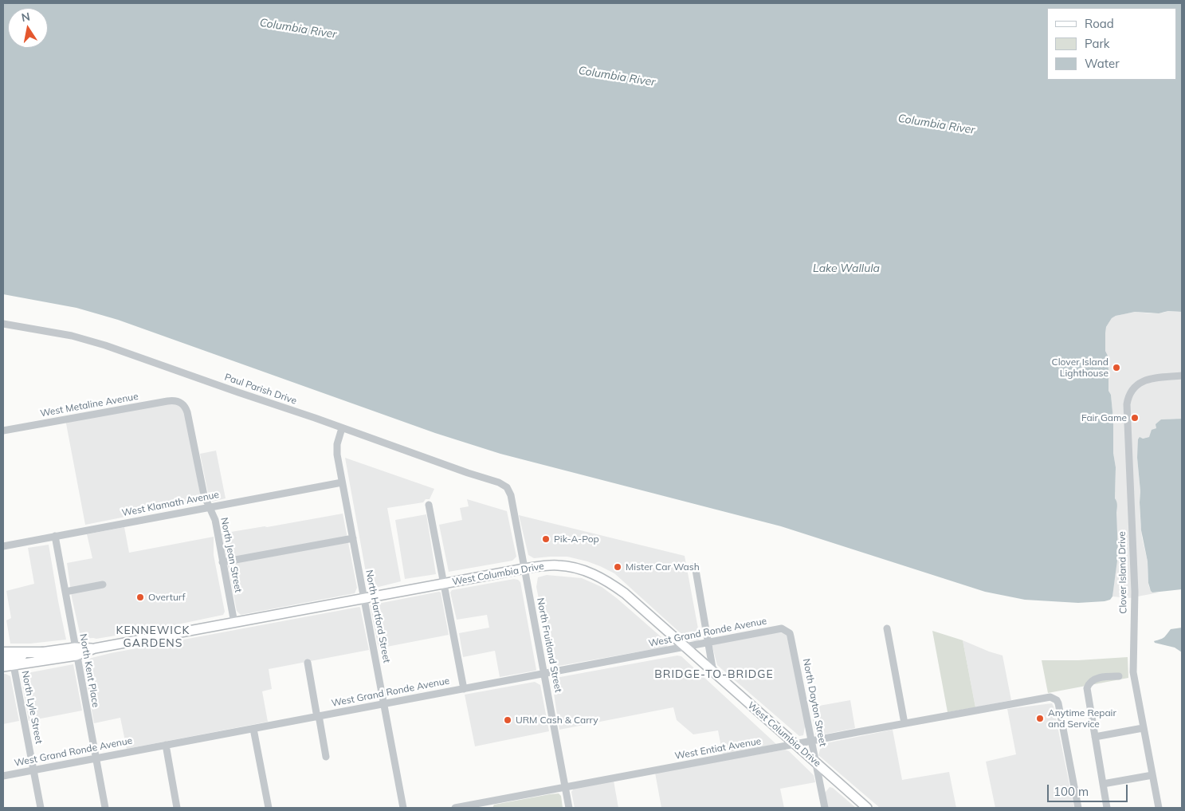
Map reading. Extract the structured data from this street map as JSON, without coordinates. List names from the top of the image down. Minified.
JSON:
{"streets":{"main road":["West Columbia Drive"],"street":["Paul Parish Drive","West Metaline Avenue","West Klamath Avenue","North Jean Street","Clover Island Drive","North Hartford Street","West Grand Ronde Avenue","North Fruitland Street","North Kent Place","North Dayton Street","North Lyle Street","West Entiat Avenue"]},"crossings":[["Paul Parish Drive","North Hartford Street"],["Paul Parish Drive","North Fruitland Street"],["West Metaline Avenue","North Jean Street"],["West Klamath Avenue","North Jean Street"],["West Klamath Avenue","North Hartford Street"],["West Klamath Avenue","North Kent Place"],["North Jean Street","West Columbia Drive"],["West Columbia Drive","North Hartford Street"],["West Columbia Drive","West Grand Ronde Avenue"],["West Columbia Drive","North Fruitland Street"],["West Columbia Drive","North Kent Place"],["West Columbia Drive","North Dayton Street"],["West Columbia Drive","North Lyle Street"],["West Columbia Drive","West Entiat Avenue"],["North Hartford Street","West Grand Ronde Avenue"],["West Grand Ronde Avenue","North Fruitland Street"],["West Grand Ronde Avenue","North Kent Place"],["West Grand Ronde Avenue","North Dayton Street"],["West Grand Ronde Avenue","North Lyle Street"],["North Fruitland Street","West Entiat Avenue"],["North Dayton Street","West Entiat Avenue"]],"districts":["KENNEWICK GARDENS","BRIDGE-TO-BRIDGE"],"water":["Columbia River","Lake Wallula"],"places":["Clover Island Lighthouse","Fair Game","Pik-A-Pop","Mister Car Wash","Overturf","Anytime Repair and Service","URM Cash & Carry"],"legend":["Road","Park","Water"],"scale_bar":"100 m","north":"top"}
